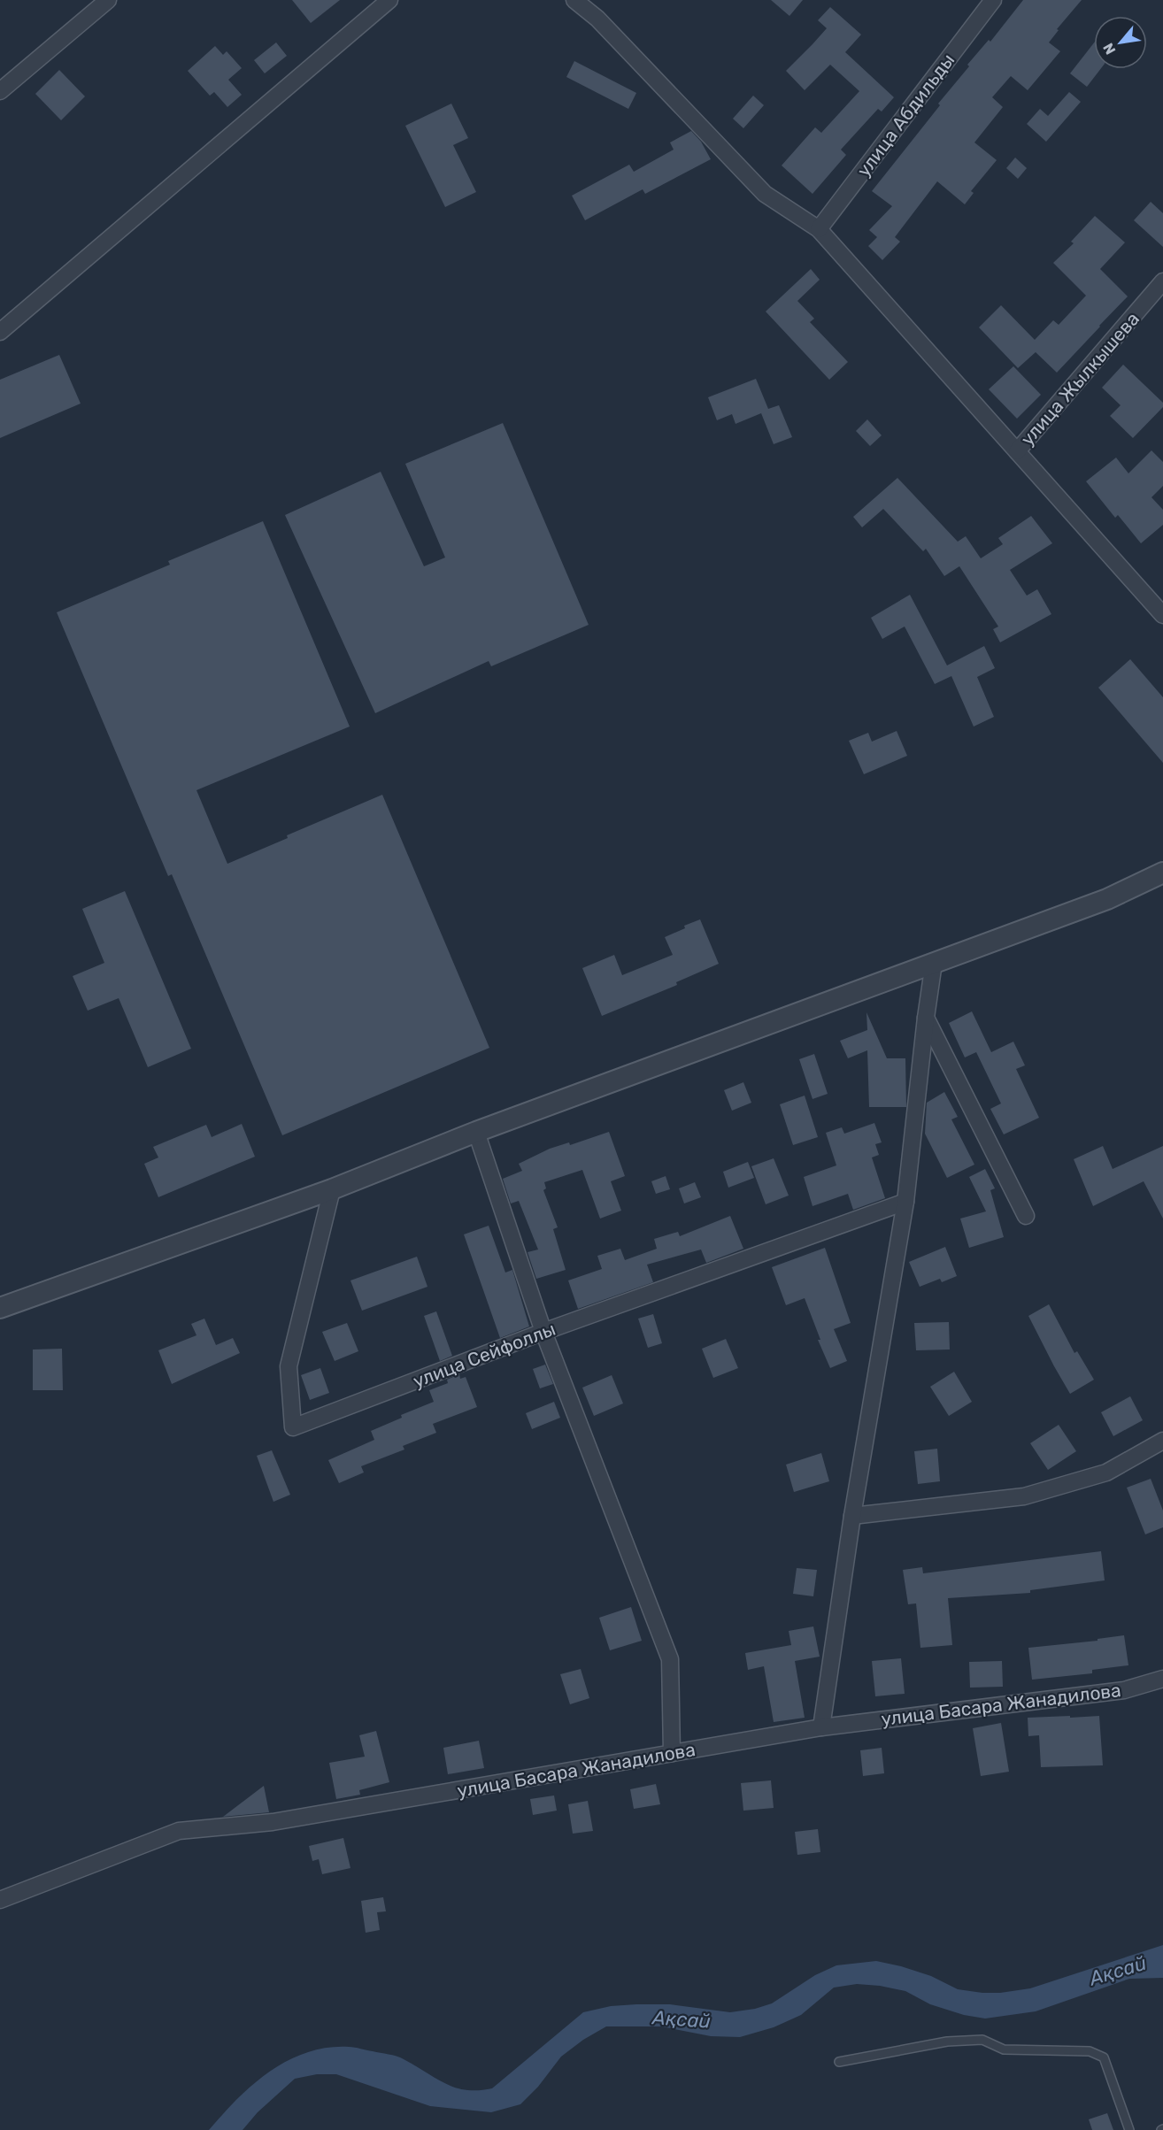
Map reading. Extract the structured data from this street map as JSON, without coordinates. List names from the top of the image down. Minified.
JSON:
{"streets":{"street":["улица Абдильды","улица Жылкышева","улица Сейфоллы","улица Басара Жанадилова"]},"water":["Ақсай"],"north":"bottom left"}
